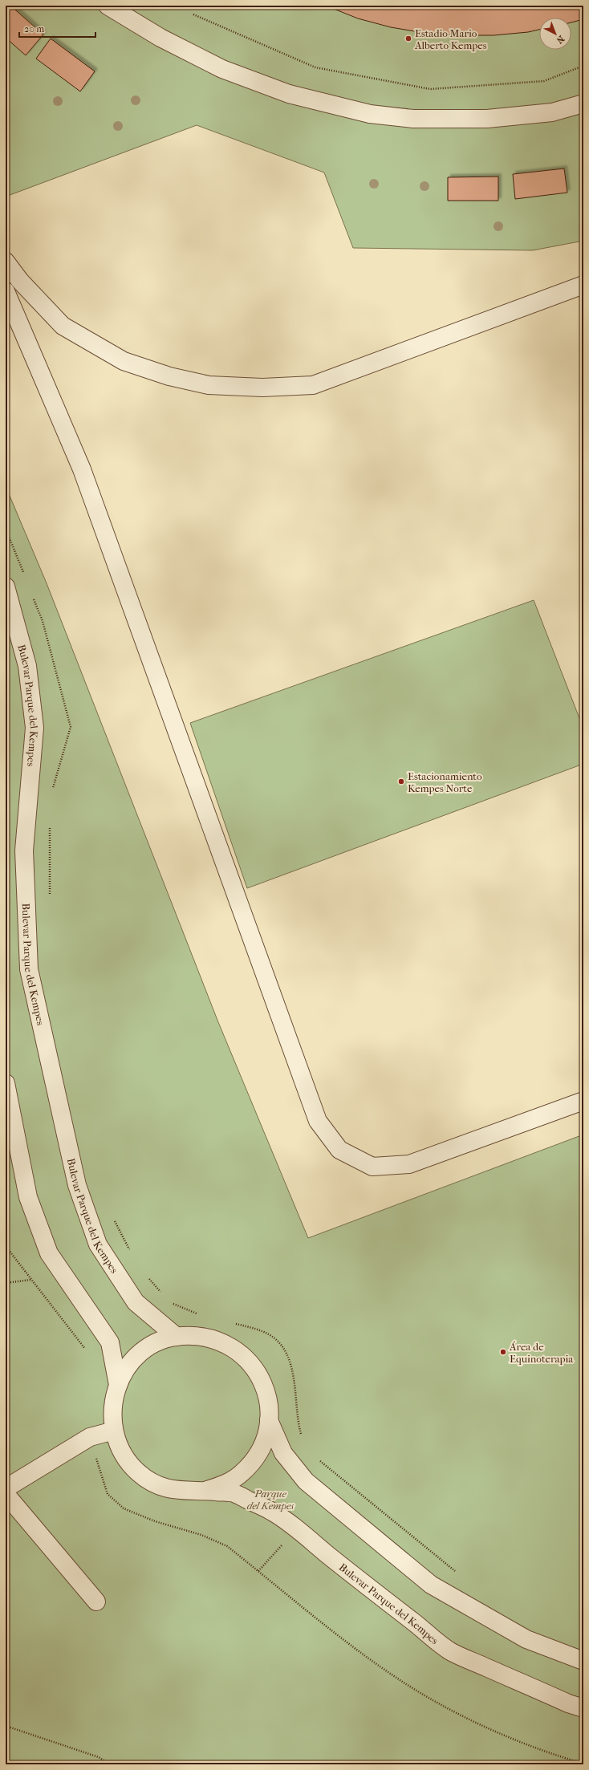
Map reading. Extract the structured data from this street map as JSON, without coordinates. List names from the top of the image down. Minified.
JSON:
{"streets":{"street":["Bulevar Parque del Kempes"]},"parks":["Parque del Kempes"],"places":["Estadio Mario Alberto Kempes","Estacionamiento Kempes Norte","Área de Equinoterapia"],"scale_bar":"20 m","north":"bottom right"}
